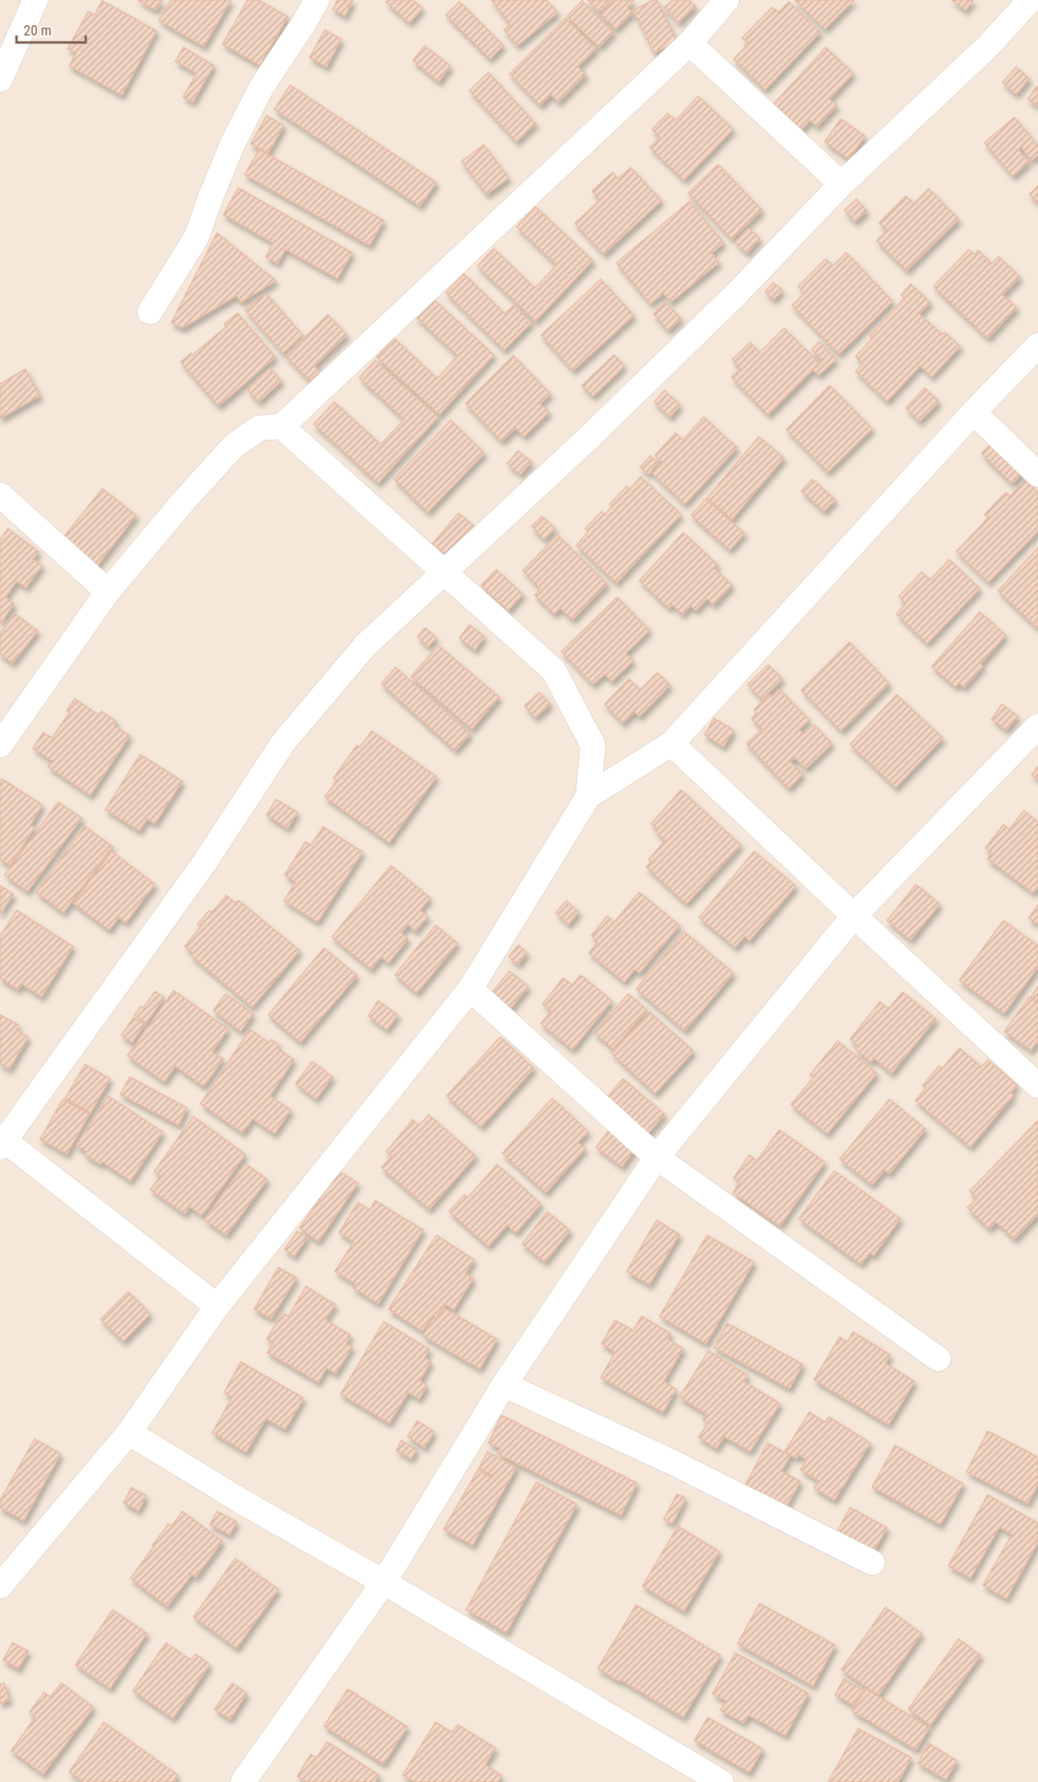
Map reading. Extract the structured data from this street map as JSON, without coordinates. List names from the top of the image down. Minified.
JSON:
{"scale_bar":"20 m"}
